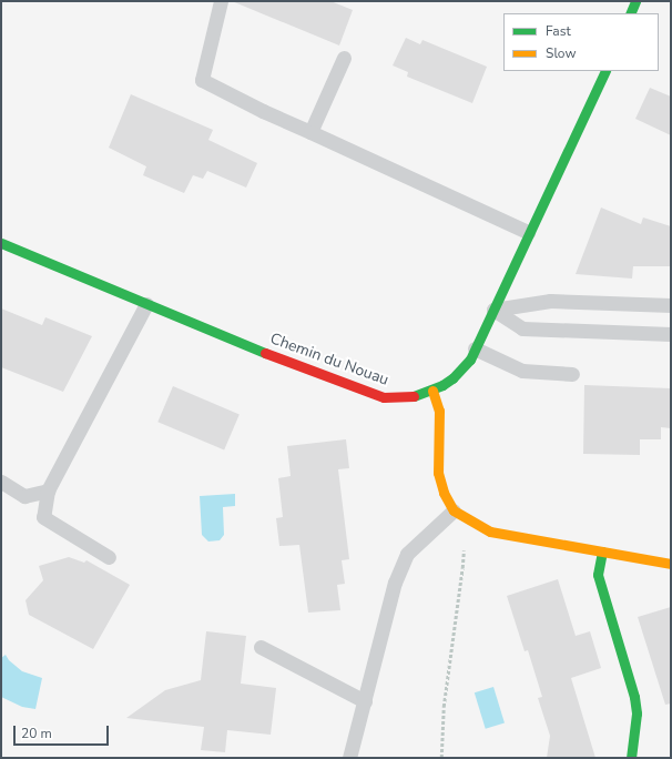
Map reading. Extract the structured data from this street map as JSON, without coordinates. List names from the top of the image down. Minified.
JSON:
{"streets":{"street":["Chemin du Nouau"]},"legend":["Fast","Slow"],"scale_bar":"20 m"}
